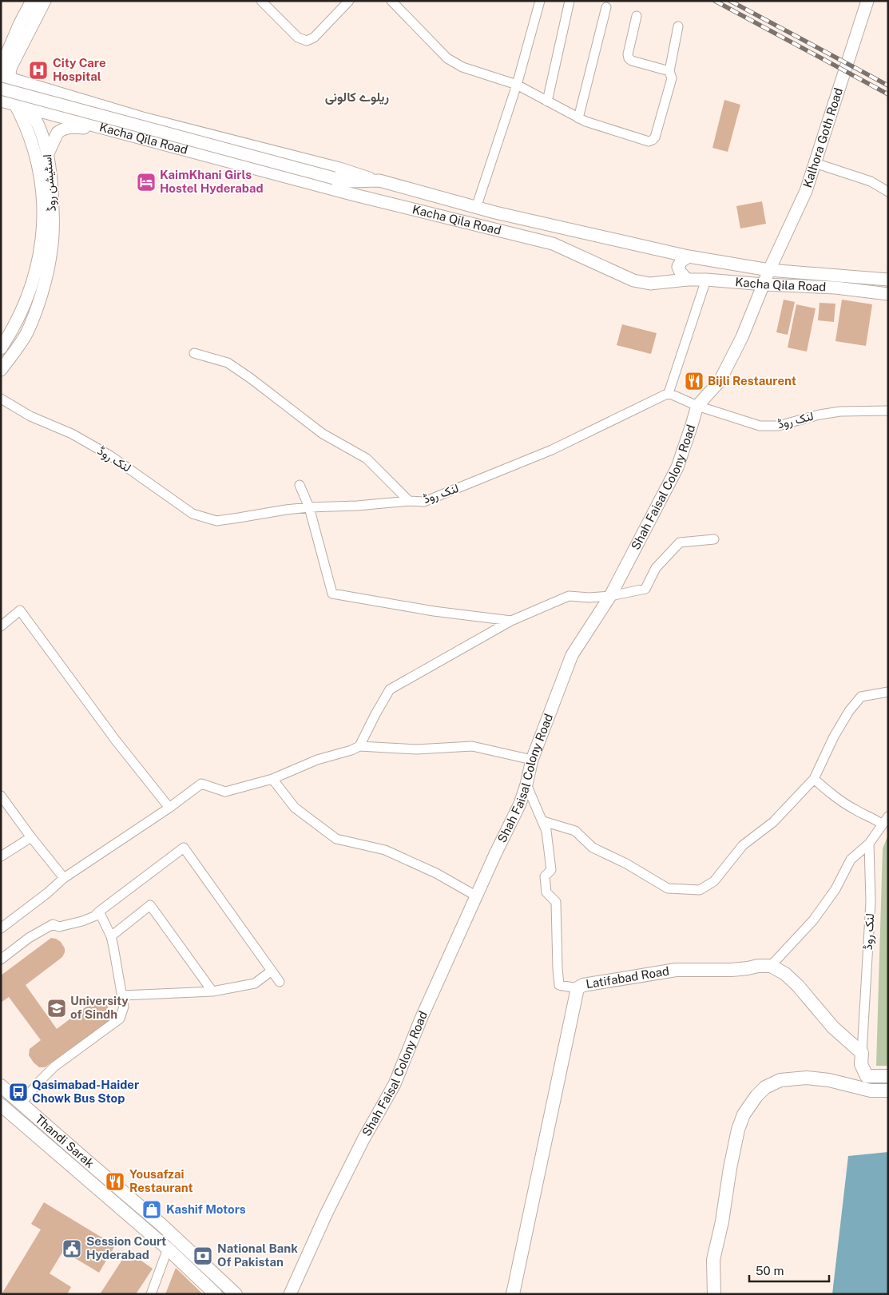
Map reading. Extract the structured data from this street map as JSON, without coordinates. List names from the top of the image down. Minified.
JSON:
{"streets":{"main road":["Latifabad Road","Thandi Sarak"],"street":["Kalhora Goth Road","Kacha Qila Road","اسٹیشن روڈ","لنک روڈ","Shah Faisal Colony Road"]},"crossings":[["Kalhora Goth Road","Kacha Qila Road"],["Kalhora Goth Road","Shah Faisal Colony Road"],["Kacha Qila Road","اسٹیشن روڈ"],["Kacha Qila Road","Shah Faisal Colony Road"],["لنک روڈ","Shah Faisal Colony Road"]],"districts":["ریلوے کالونی"],"places":{"hospital":["City Care Hospital"],"hotel":["KaimKhani Girls Hostel Hyderabad"],"restaurant":["Bijli Restaurent","Yousafzai Restaurant"],"school or university":["University of Sindh"],"bus stop":["Qasimabad-Haider Chowk Bus Stop"],"shop":["Kashif Motors"],"public building":["Session Court Hyderabad"],"bank":["National Bank Of Pakistan"]},"scale_bar":"50 m"}
